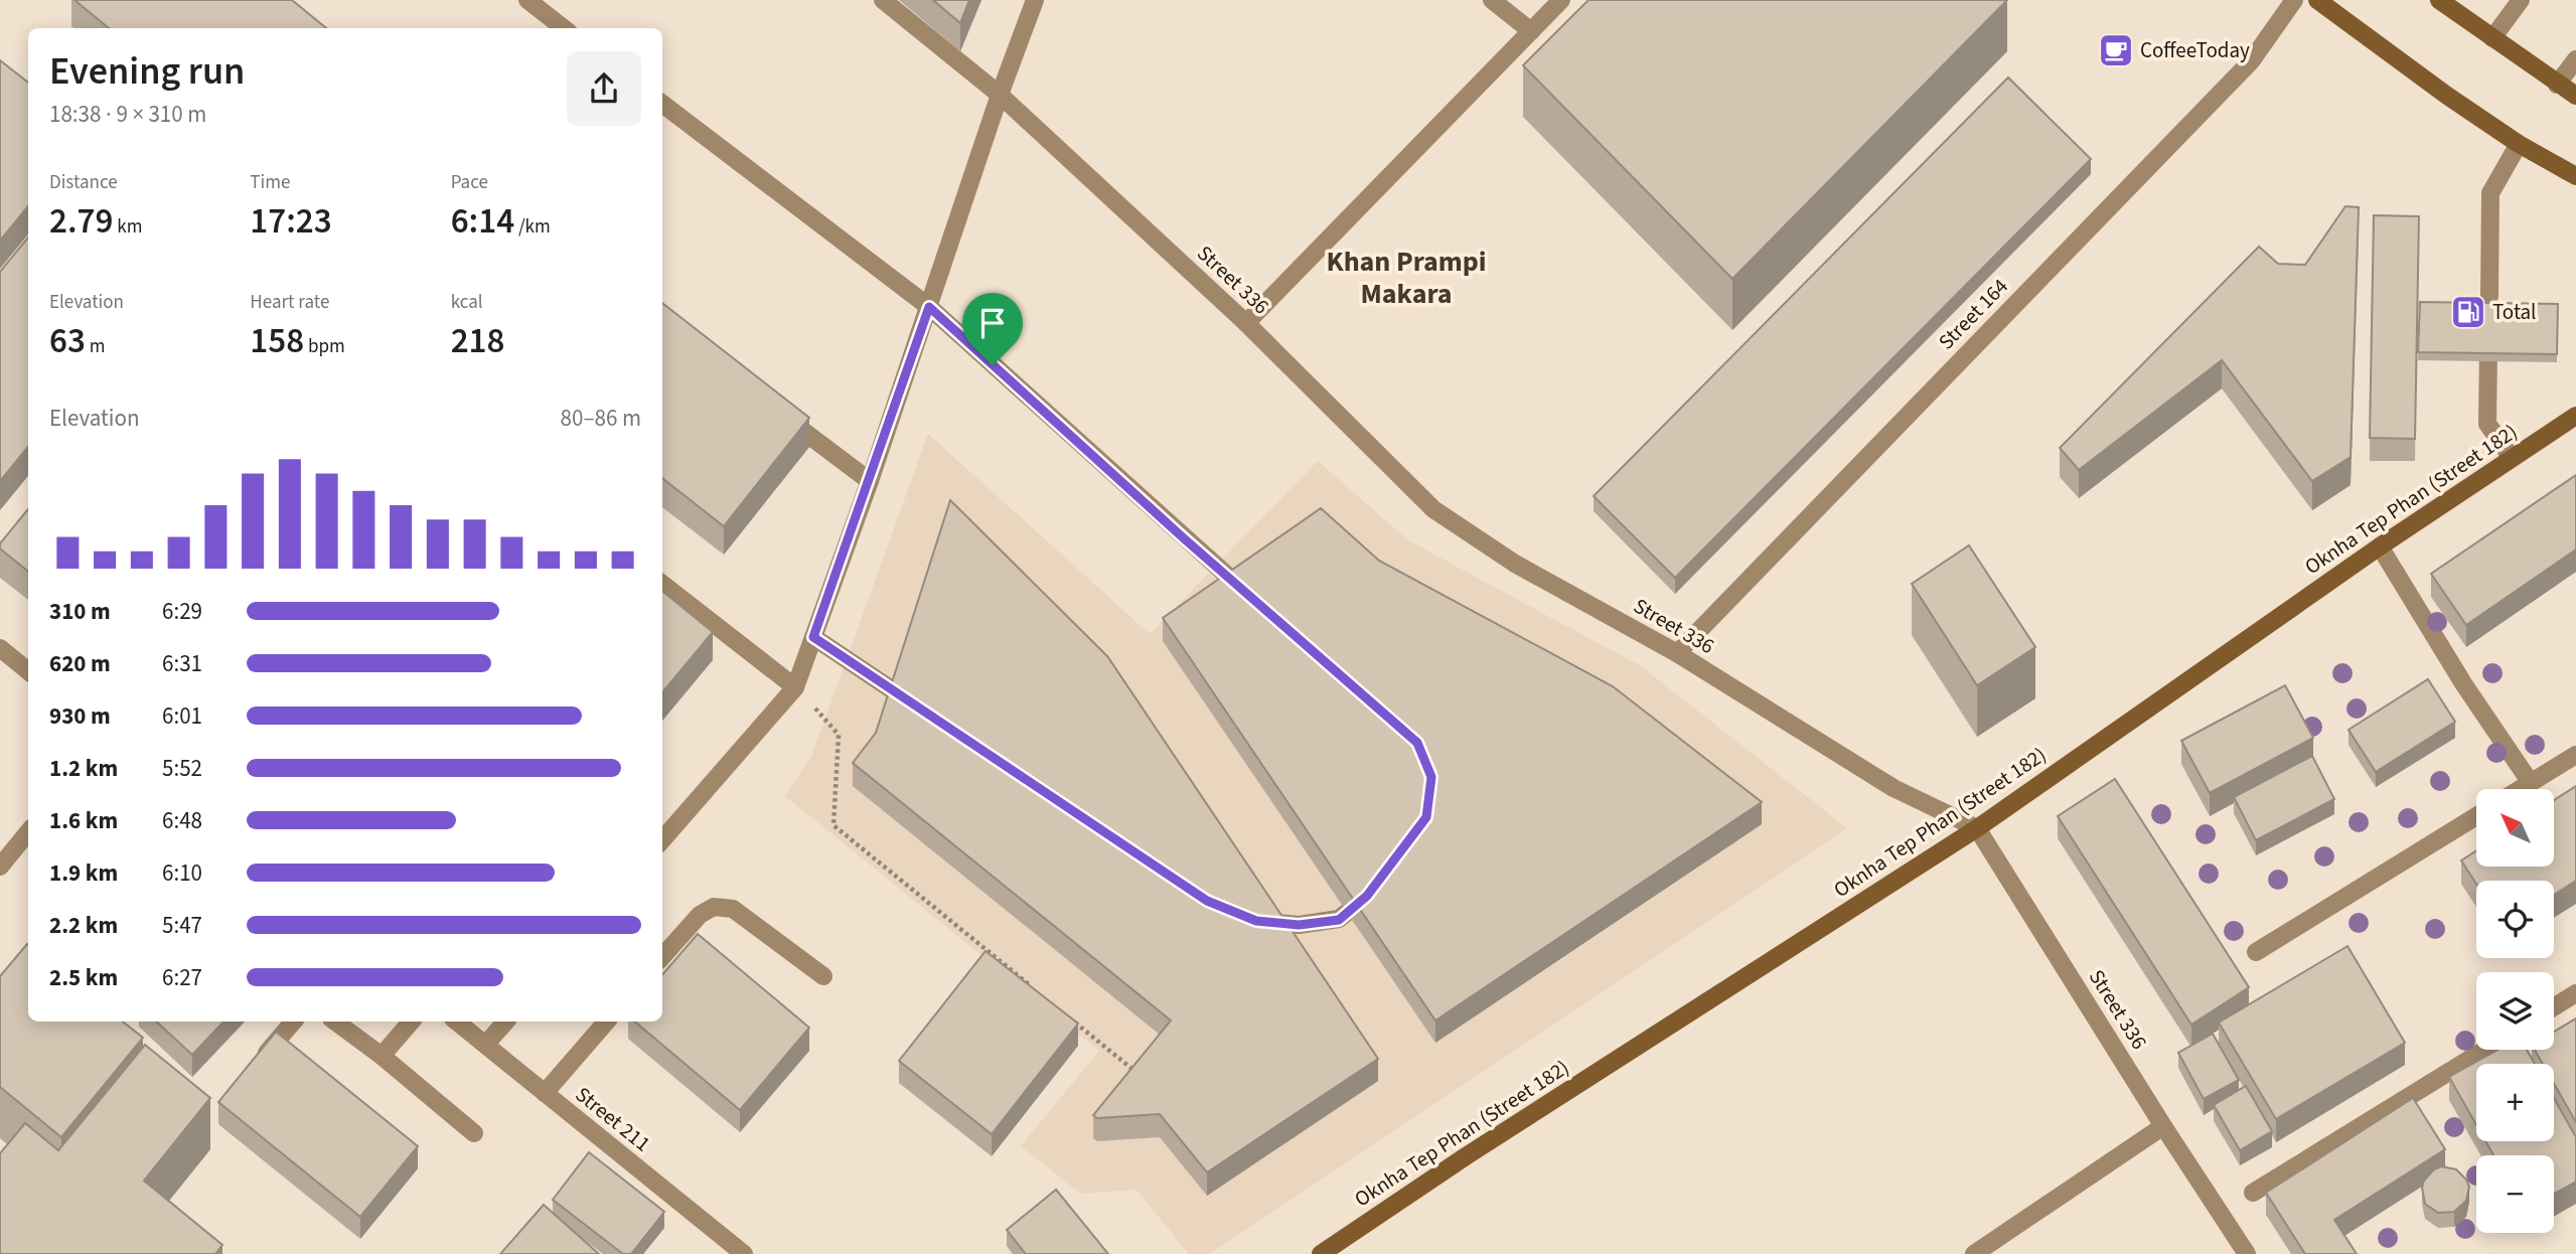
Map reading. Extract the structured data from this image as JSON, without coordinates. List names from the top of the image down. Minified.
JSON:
{"streets":{"street":["Street 336","Street 164","Oknha Tep Phan (Street 182)","Street 211"]},"crossings":[["Street 336","Street 164"],["Street 336","Oknha Tep Phan (Street 182)"]],"districts":["Khan Prampi Makara"],"places":{"cafe":["CoffeeToday"],"fuel station":["Total"]},"north":"top left","page":{"heading":["Evening run","18:38 · 9 × 310 m"],"stats":[["Distance","2.79 km"],["Time","17:23"],["Pace","6:14 /km"],["Elevation","63 m"],["Heart rate","158 bpm"],["kcal","218"]],"chart":["Elevation","80–86 m"],"list":[{"name":"310 m","note":"6:29"},{"name":"620 m","note":"6:31"},{"name":"930 m","note":"6:01"},{"name":"1.2 km","note":"5:52"},{"name":"1.6 km","note":"6:48"},{"name":"1.9 km","note":"6:10"},{"name":"2.2 km","note":"5:47"},{"name":"2.5 km","note":"6:27"}],"map_buttons":["+","−"]}}
